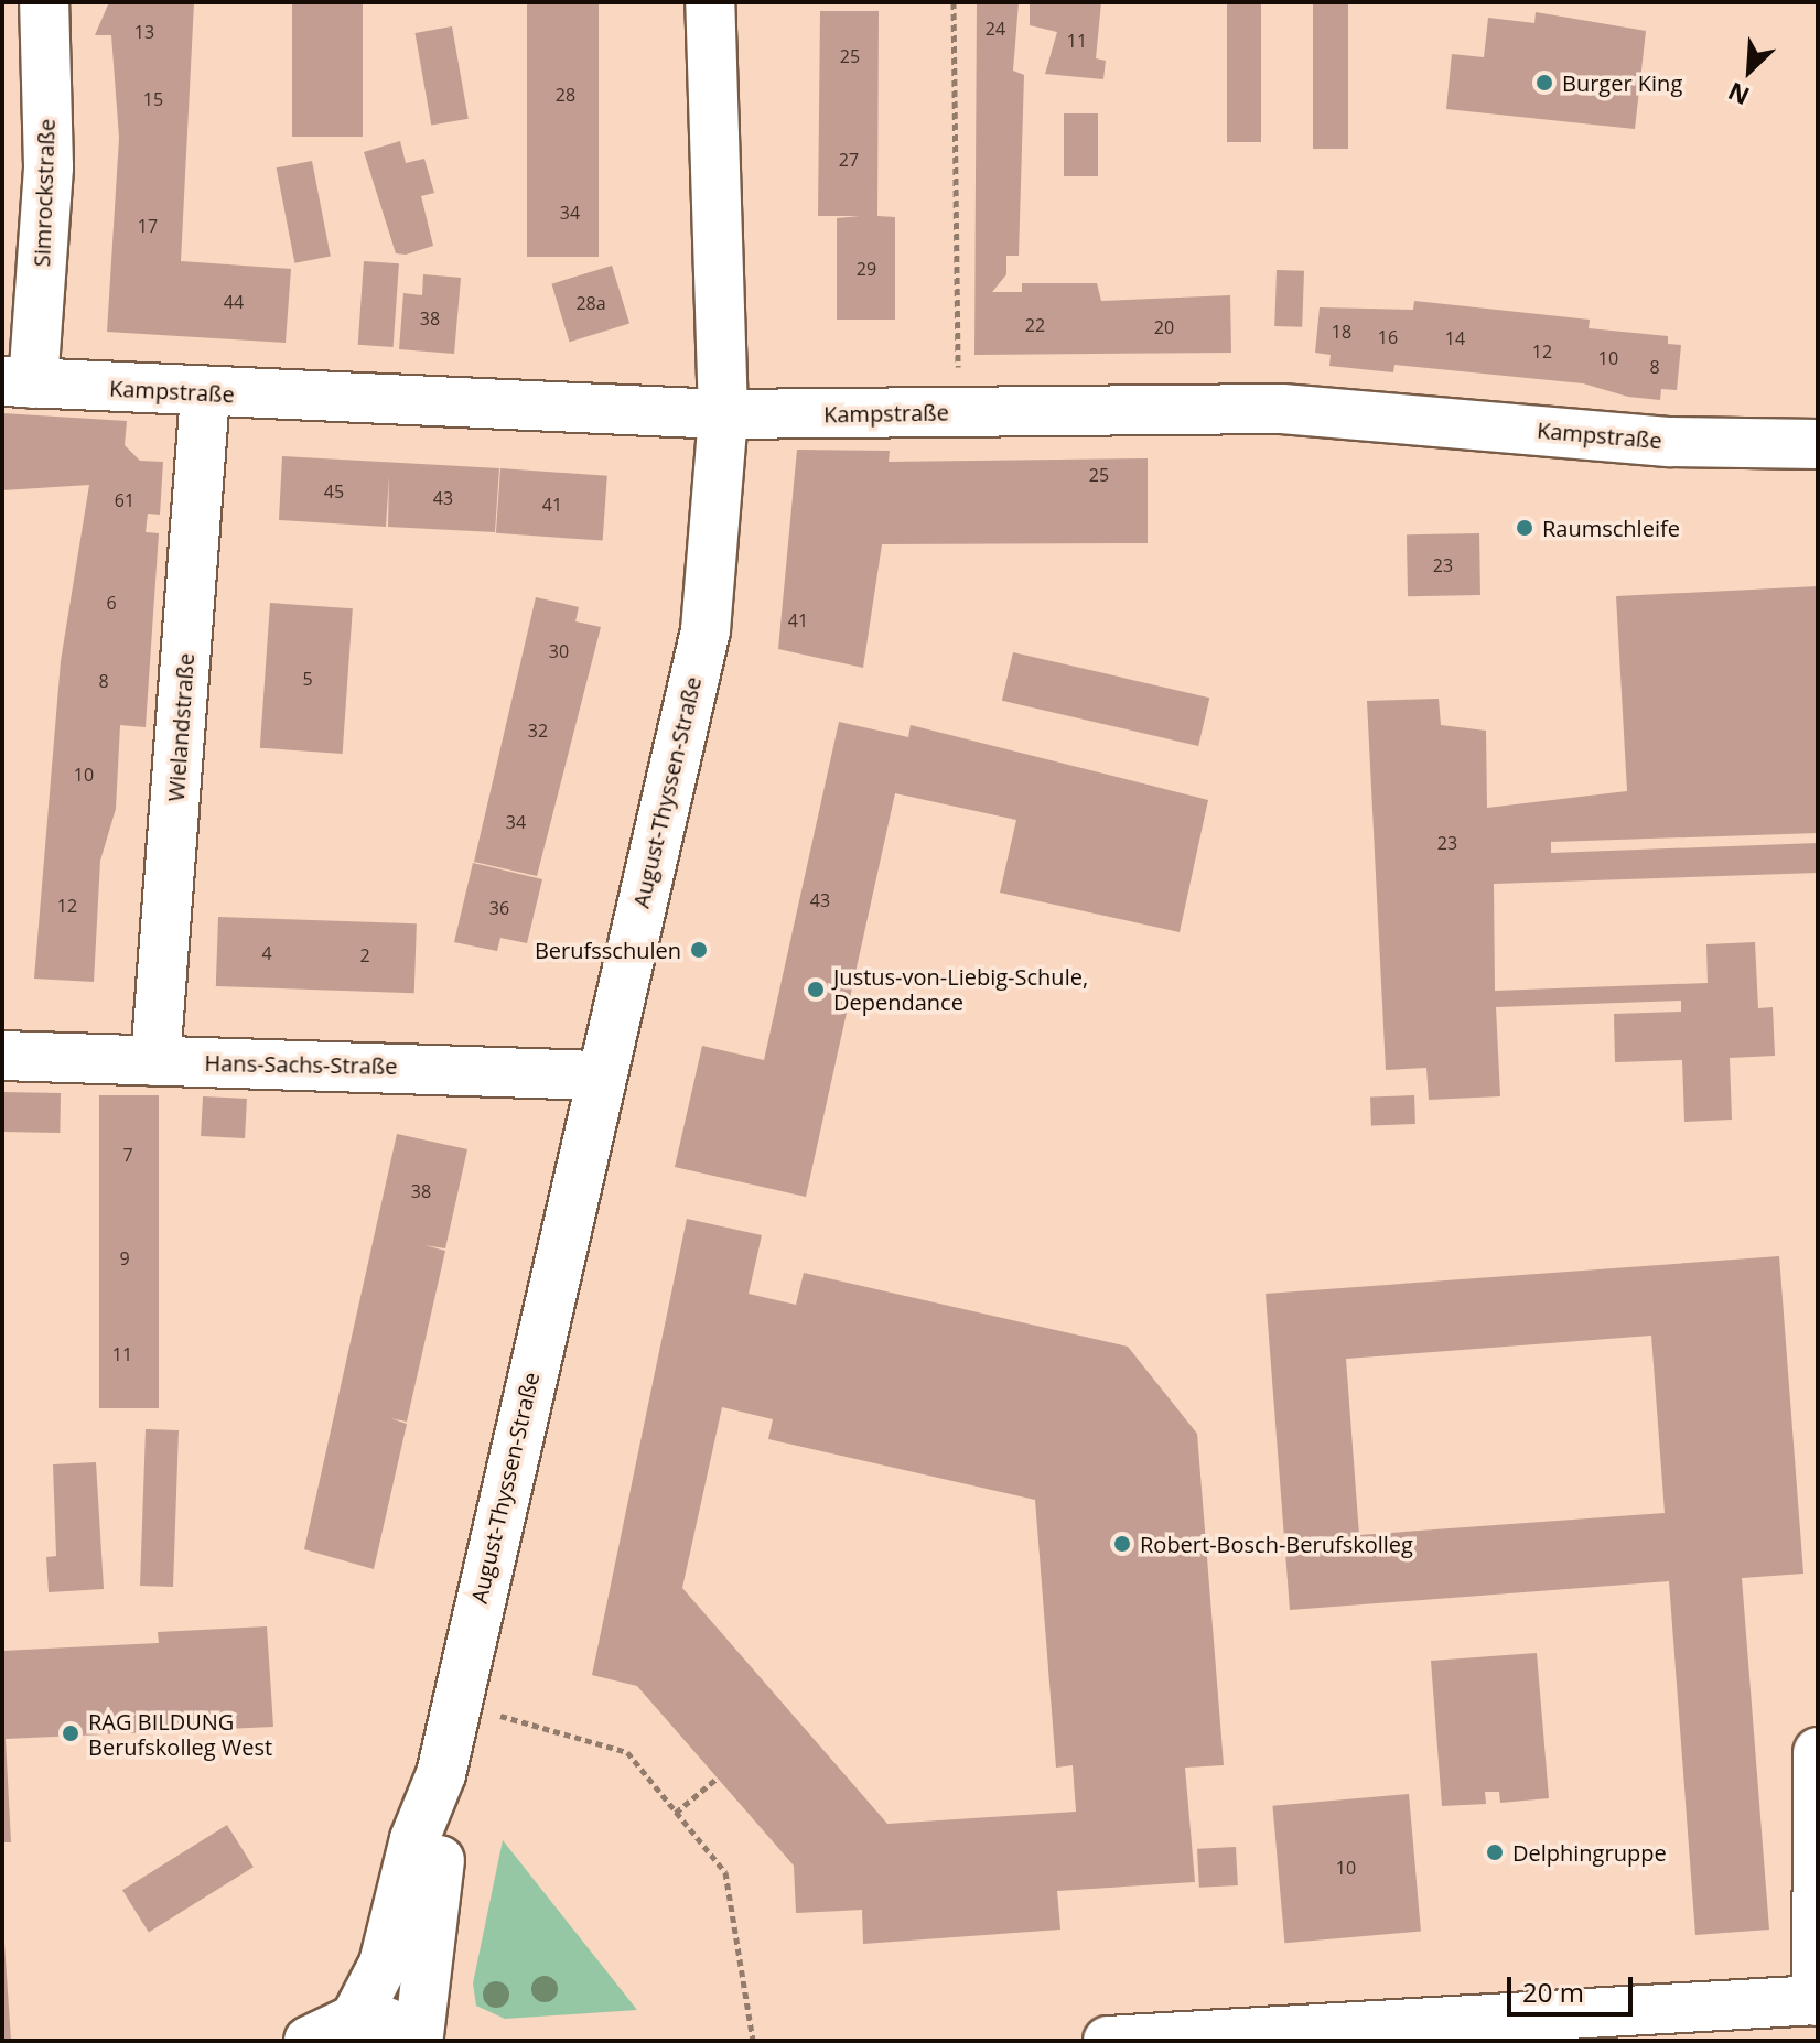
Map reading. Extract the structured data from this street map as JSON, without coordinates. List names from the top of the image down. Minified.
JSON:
{"streets":{"street":["Simrockstraße","Kampstraße","Wielandstraße","August-Thyssen-Straße","Hans-Sachs-Straße"]},"crossings":[["Simrockstraße","Kampstraße"],["Kampstraße","Wielandstraße"],["Kampstraße","August-Thyssen-Straße"],["Wielandstraße","Hans-Sachs-Straße"],["August-Thyssen-Straße","Hans-Sachs-Straße"]],"places":["Burger King","Raumschleife","Berufsschulen","Justus-von-Liebig-Schule, Dependance","Robert-Bosch-Berufskolleg","RAG BILDUNG Berufskolleg West","Delphingruppe"],"house_numbers":["24","13","11","25","28","15","27","34","17","29","44","28a","38","22","20","18","16","14","12","10","8","25","45","43","61","41","23","6","41","30","5","8","32","10","34","23","43","12","36","4","2","7","38","9","11","10"],"scale_bar":"20 m","north":"bottom left"}
